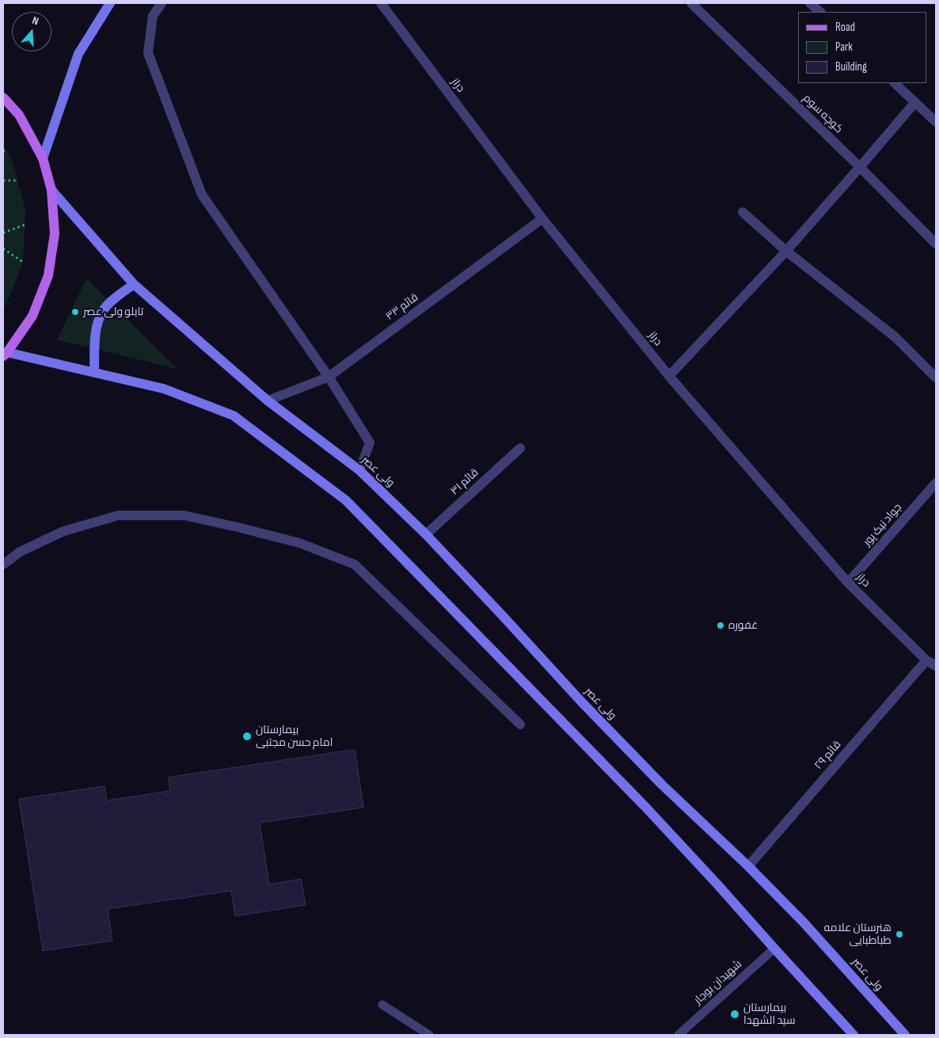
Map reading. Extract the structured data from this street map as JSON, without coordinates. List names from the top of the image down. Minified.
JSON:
{"streets":{"main road":["ولی عصر"],"street":["دراز","کوچه سوم","قائم ۳۳","قائم ۳۱","جواد نیک پور","قائم ۲۹"],"lane":["شهیدان بوجار"]},"crossings":[["دراز","قائم ۳۳"],["دراز","جواد نیک پور"],["دراز","قائم ۲۹"],["قائم ۳۳","ولی عصر"],["ولی عصر","قائم ۳۱"],["ولی عصر","قائم ۲۹"]],"places":["تابلو ولی عصر","غفوره","بیمارستان امام حسن مجتبی","هنرستان علامه طباطبایی","بیمارستان سید الشهدا"],"legend":["Road","Park","Building"],"north":"top"}
